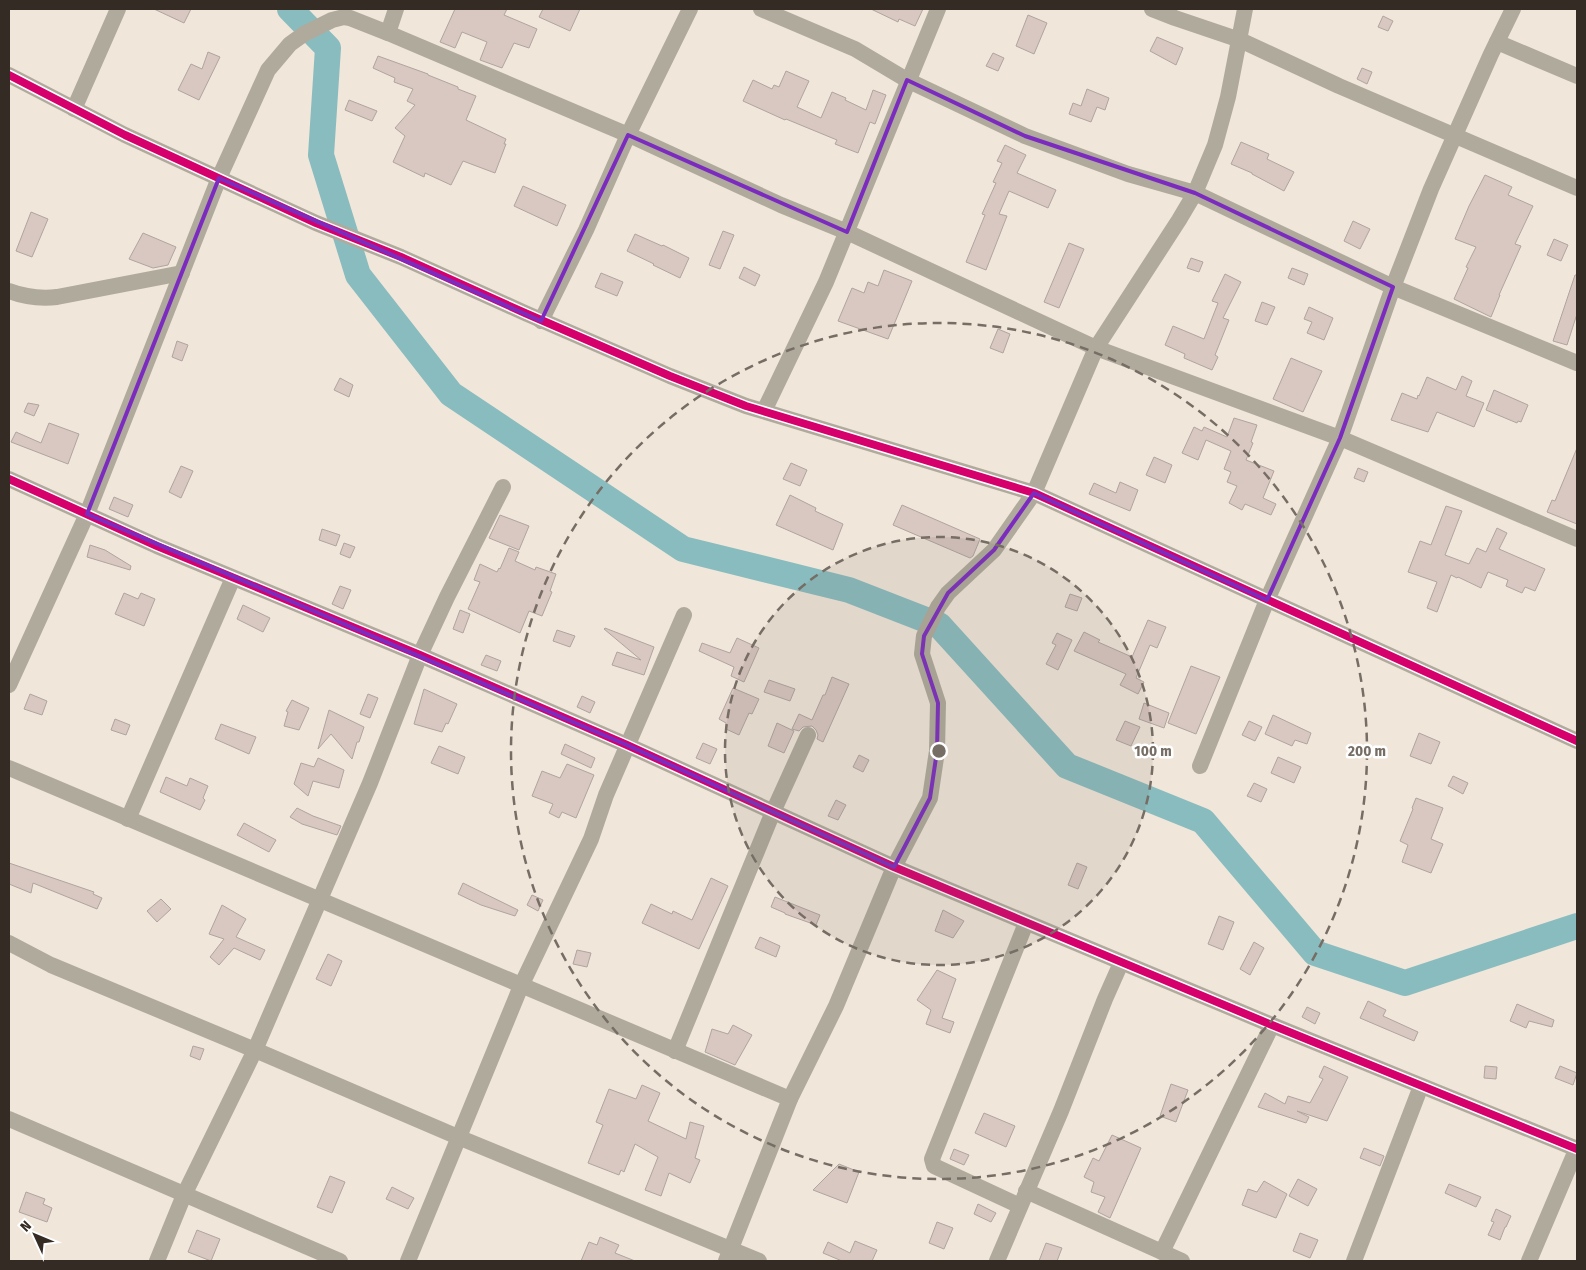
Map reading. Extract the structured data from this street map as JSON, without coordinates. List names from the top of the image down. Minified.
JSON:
{"north":"top left","rings":["100 m","200 m"]}
